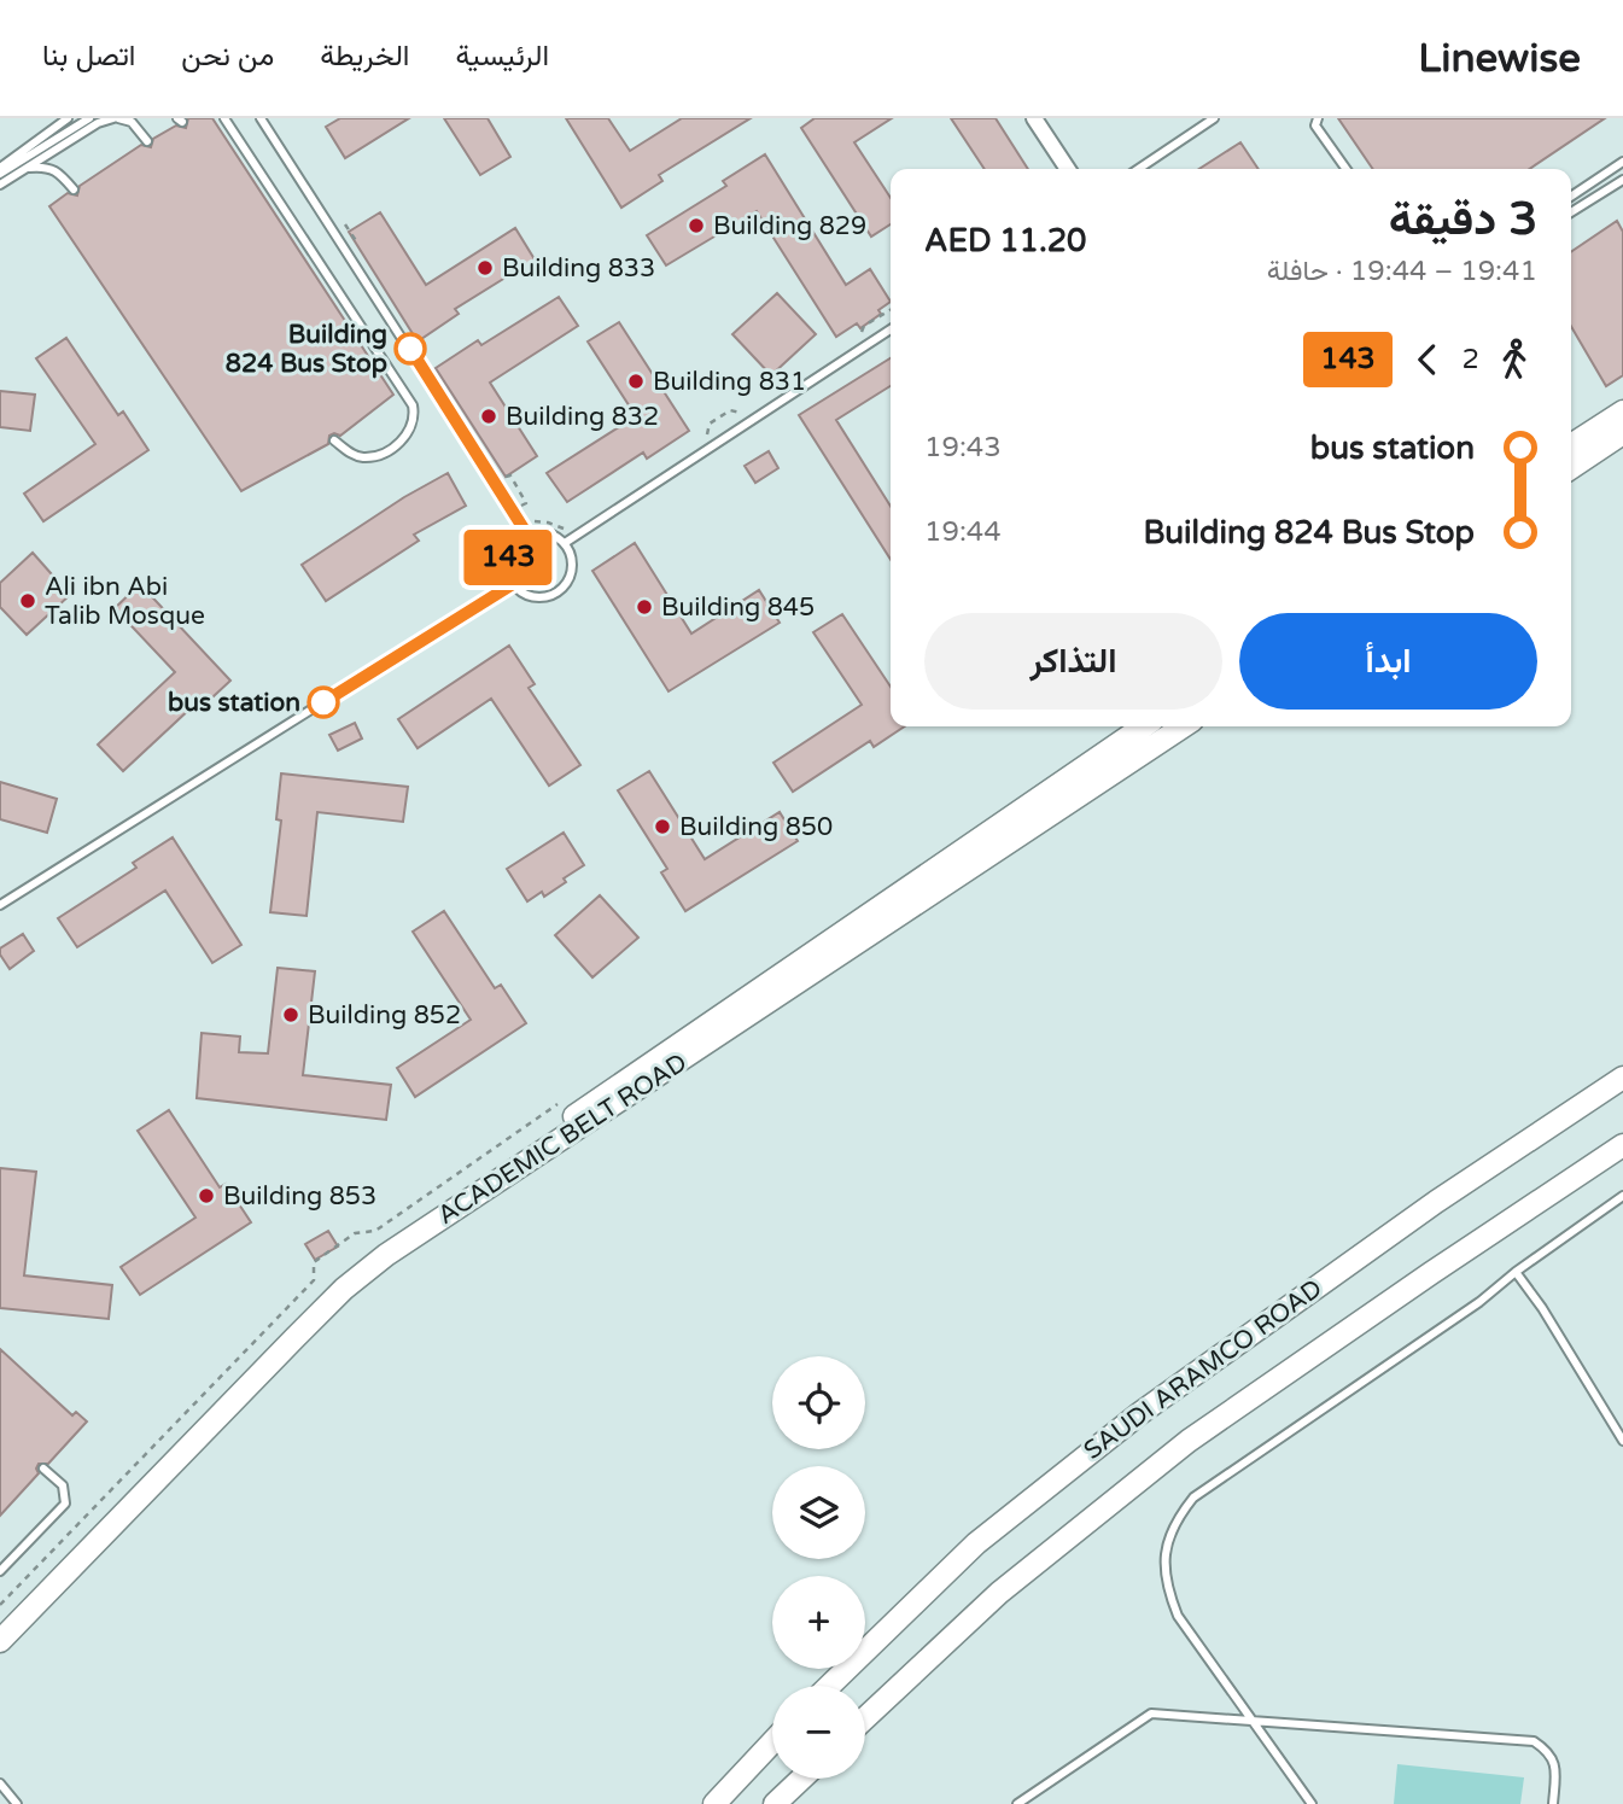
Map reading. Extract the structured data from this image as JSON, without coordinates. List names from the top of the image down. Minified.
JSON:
{"streets":{"street":["ACADEMIC BELT ROAD","SAUDI ARAMCO ROAD"]},"places":["Building 829","Building 833","Building 824 Bus Stop","Building 831","Building 832","Ali ibn Abi Talib Mosque","Building 845","bus station","Building 850","Building 852","Building 853"],"lines":["bus line 143"],"page":{"header":"Linewise","nav":["الرئيسية","الخريطة","من نحن","اتصل بنا"],"on_map":"143","heading":["3 دقيقة","19:41 – 19:44 · حافلة","AED 11.20"],"legs":["2","143"],"list":[{"name":"bus station","value":"19:43"},{"name":"Building 824 Bus Stop","value":"19:44"}],"buttons":["ابدأ","التذاكر"],"map_buttons":["+","−"]}}
